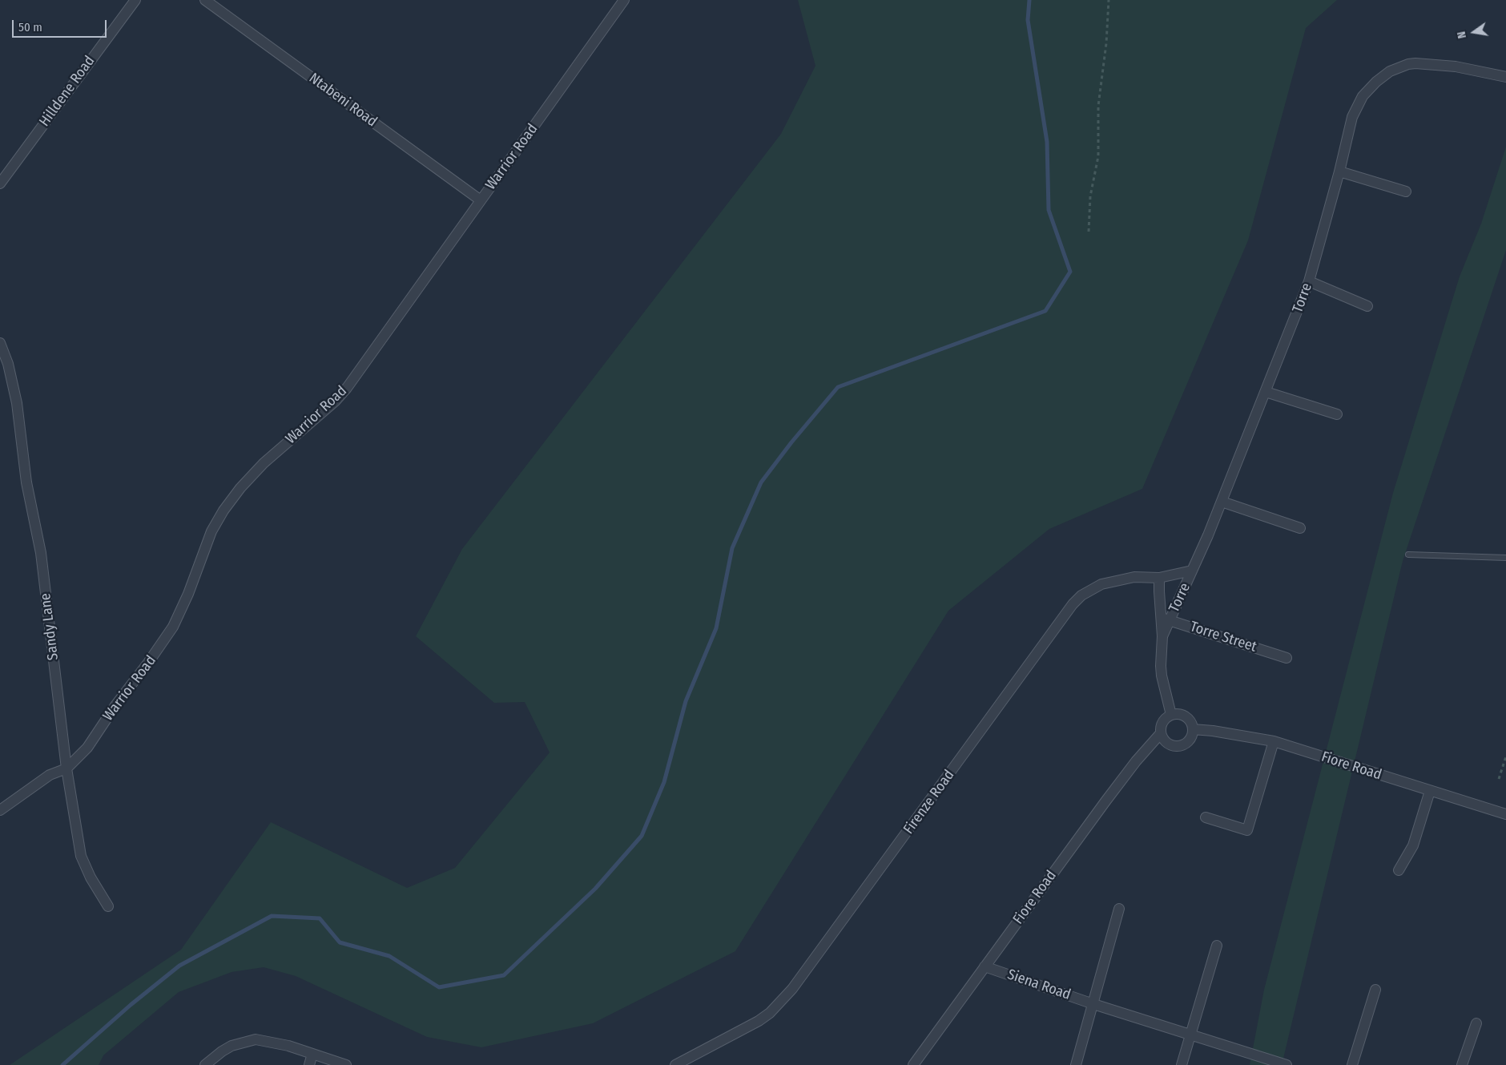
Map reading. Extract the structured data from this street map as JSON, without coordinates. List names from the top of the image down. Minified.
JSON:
{"streets":{"street":["Hilldene Road","Ntabeni Road","Warrior Road","Torre","Sandy Lane","Torre Street","Fiore Road","Firenze Road","Siena Road"]},"crossings":[["Ntabeni Road","Warrior Road"],["Warrior Road","Sandy Lane"],["Torre","Torre Street"],["Torre","Fiore Road"],["Torre","Firenze Road"],["Fiore Road","Siena Road"]],"scale_bar":"50 m","north":"left"}
